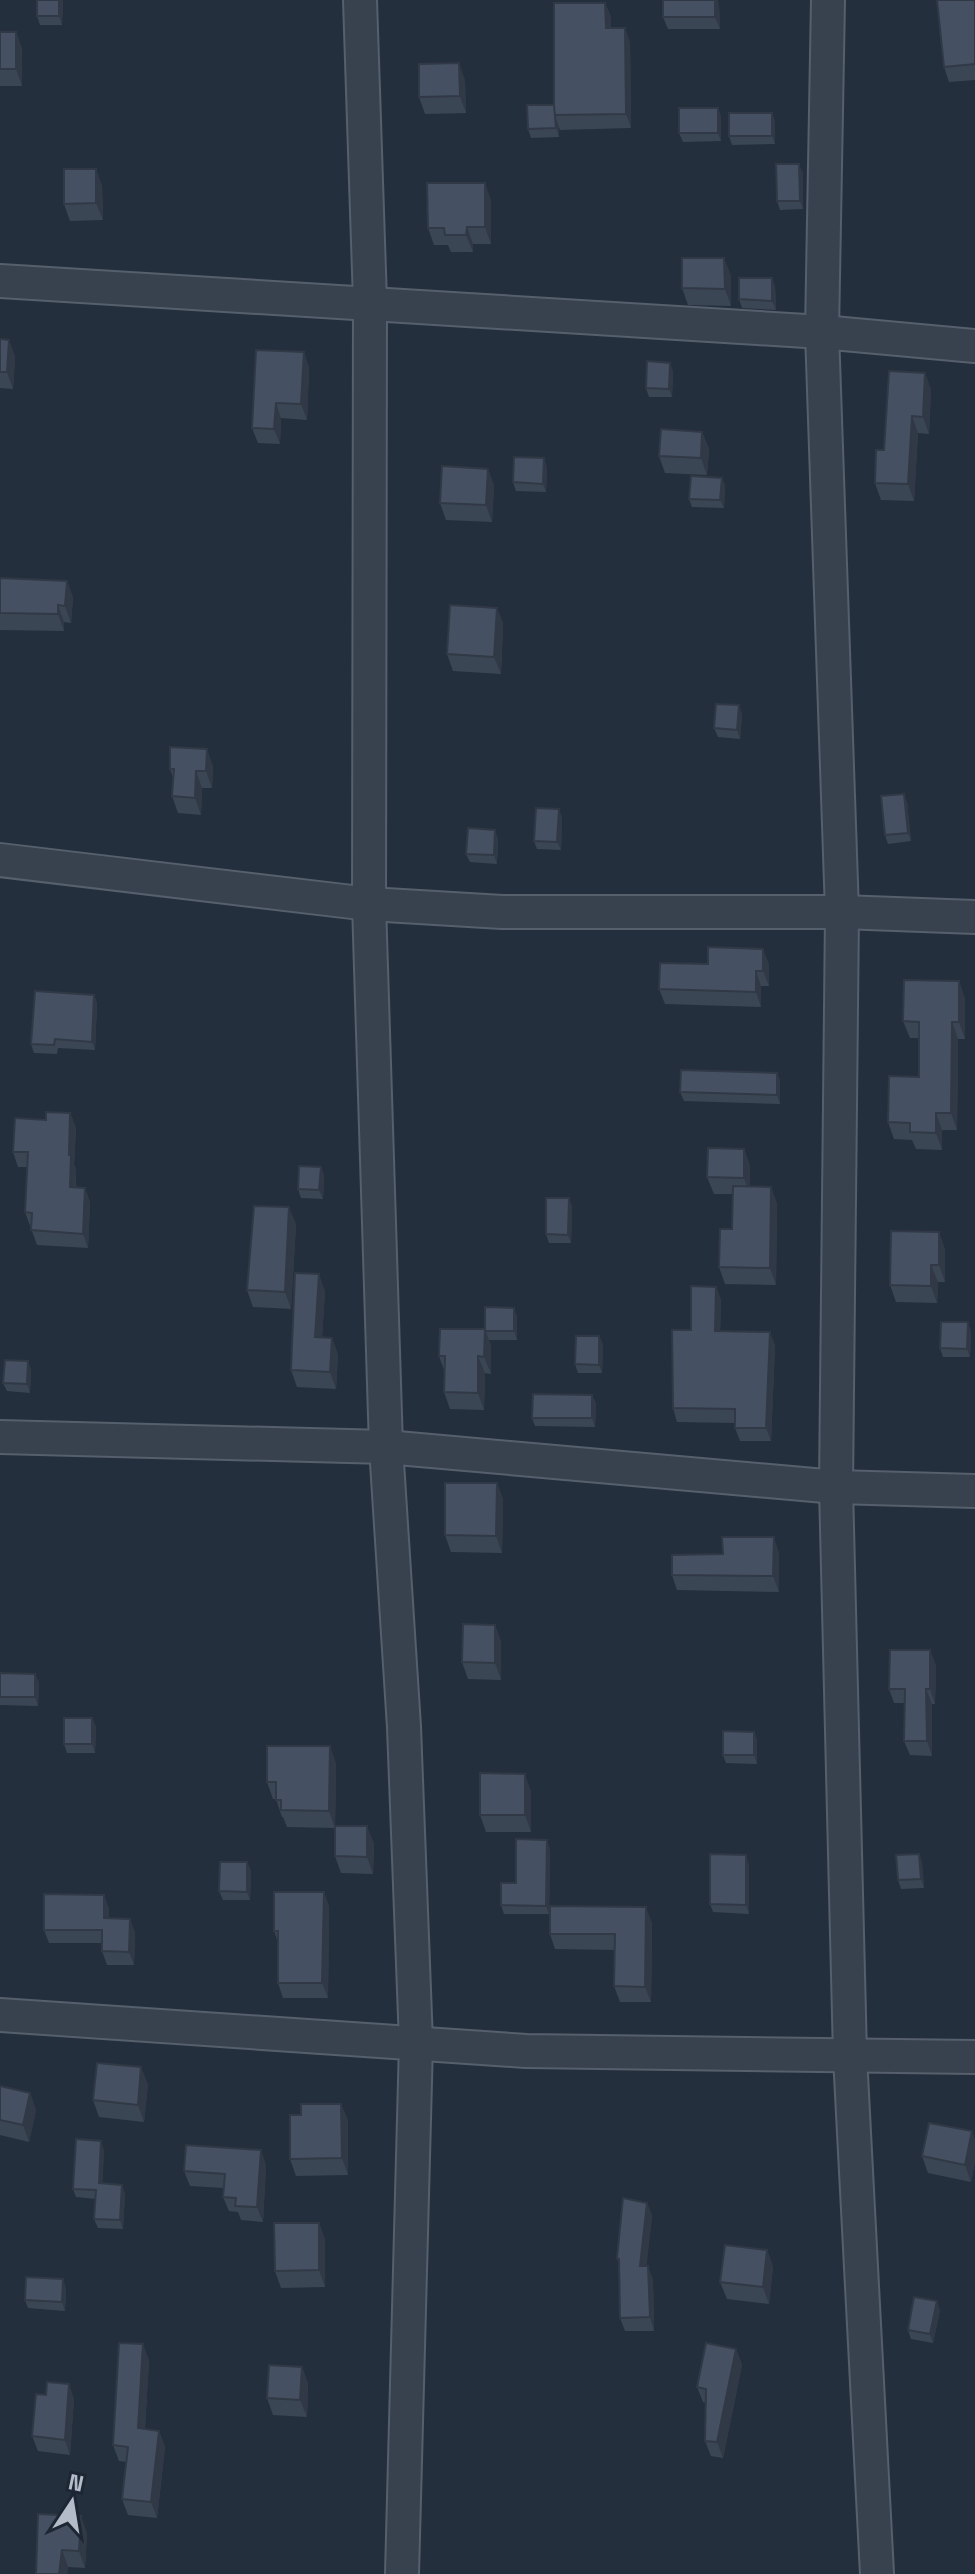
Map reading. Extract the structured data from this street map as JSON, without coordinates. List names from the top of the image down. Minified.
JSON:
{"north":"top"}
